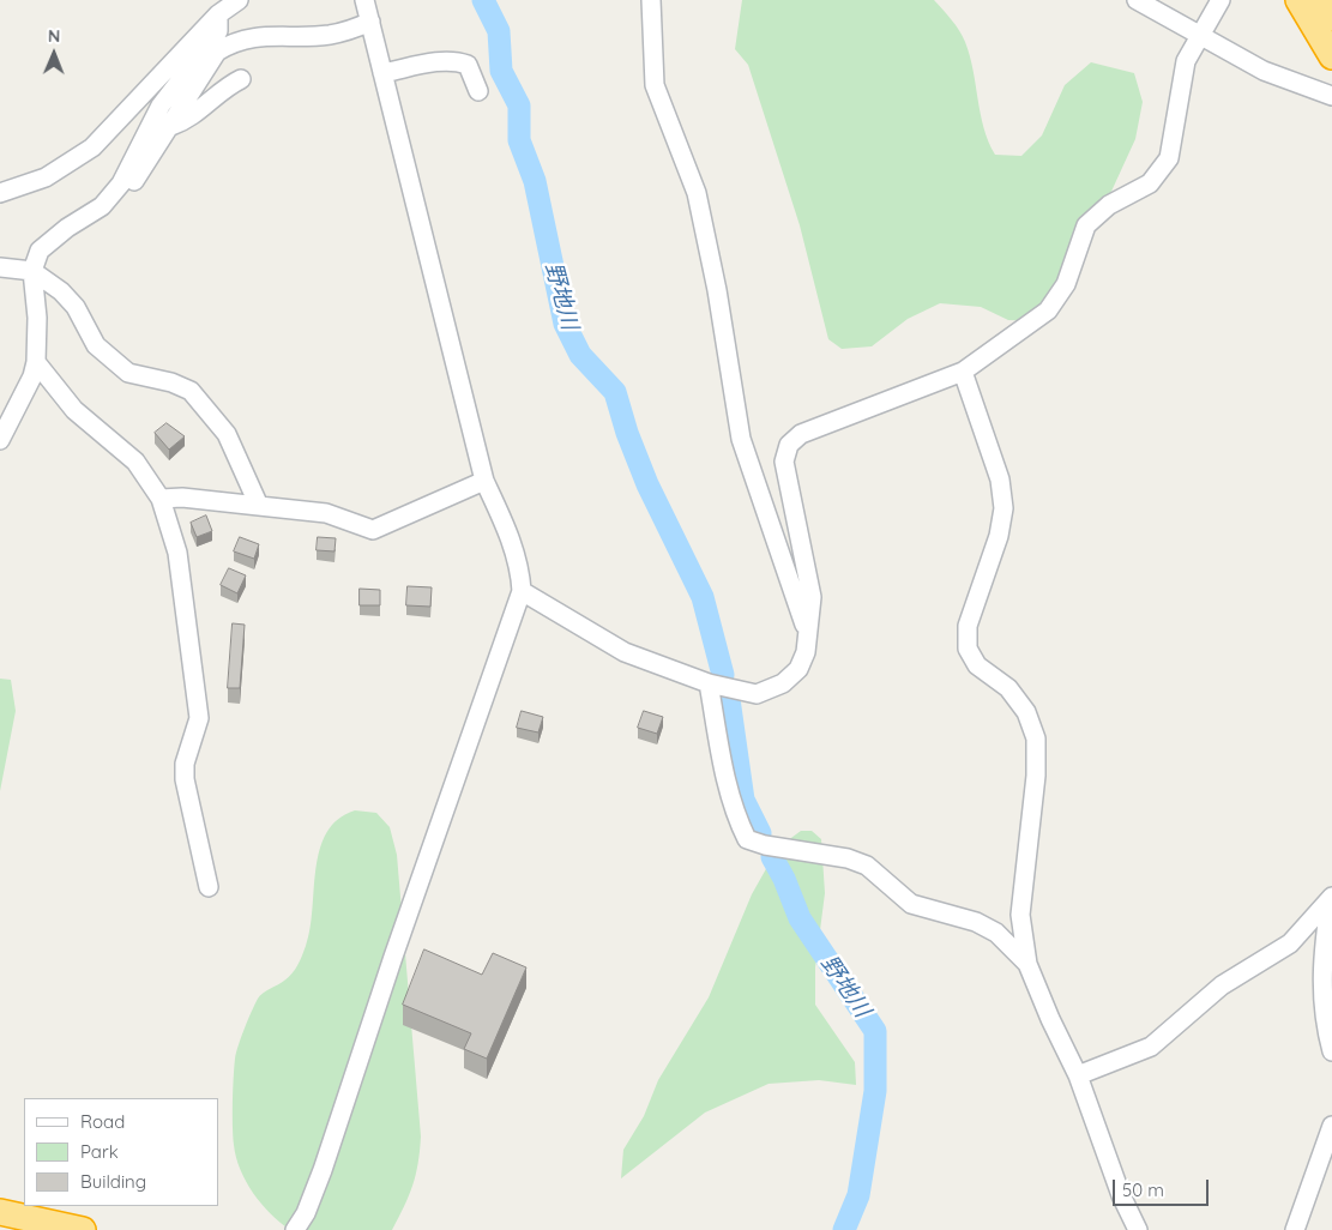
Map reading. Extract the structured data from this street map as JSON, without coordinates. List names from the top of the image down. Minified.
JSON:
{"water":["野地川"],"legend":["Road","Park","Building"],"scale_bar":"50 m","north":"top"}
